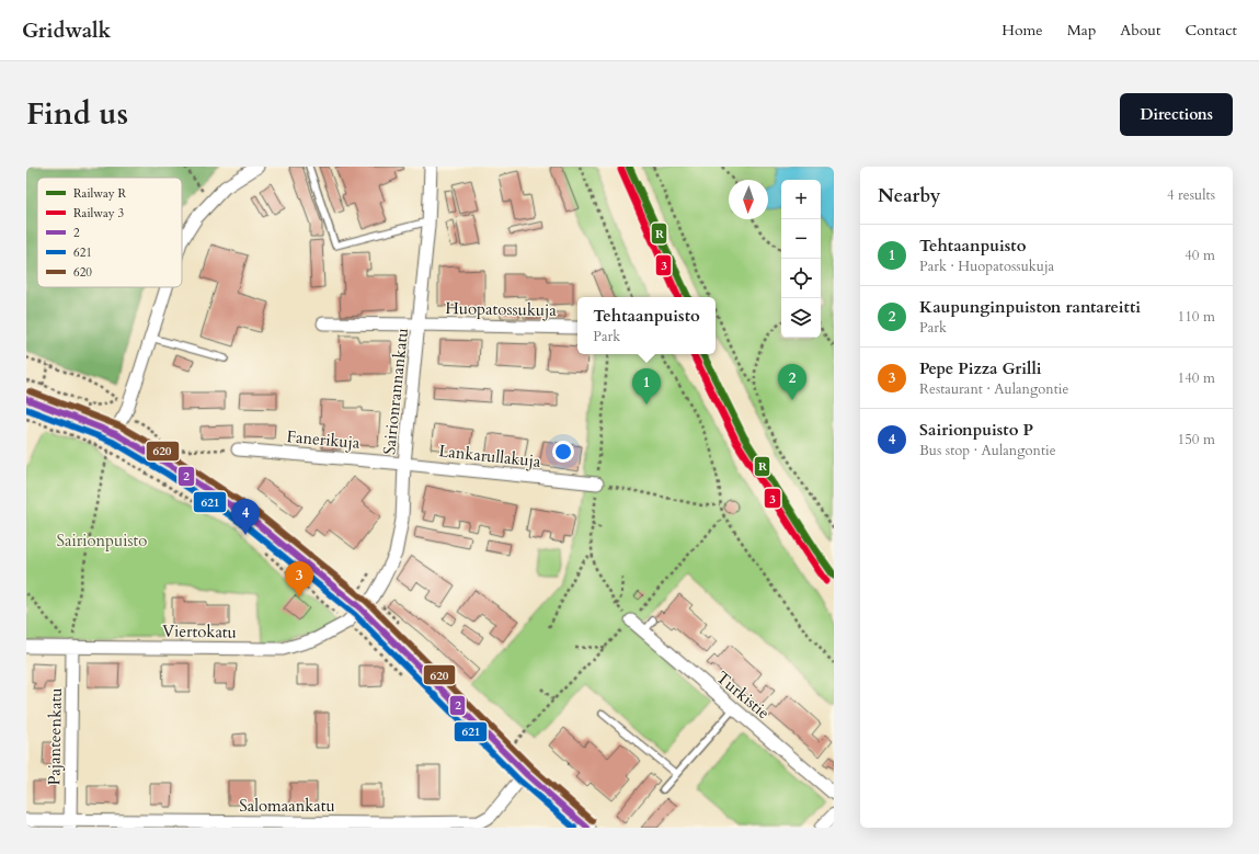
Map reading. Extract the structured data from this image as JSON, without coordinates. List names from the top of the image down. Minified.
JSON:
{"streets":{"street":["Huopatossukuja","Sairionrannankatu","Fanerikuja","Lankarullakuja","Viertokatu","Turkistie","Pajanteenkatu","Salomaankatu"]},"crossings":[["Huopatossukuja","Sairionrannankatu"],["Sairionrannankatu","Fanerikuja"],["Sairionrannankatu","Lankarullakuja"],["Sairionrannankatu","Viertokatu"],["Fanerikuja","Lankarullakuja"],["Viertokatu","Pajanteenkatu"],["Pajanteenkatu","Salomaankatu"]],"parks":["Sairionpuisto"],"lines":["rail line R","rail line 3","transit line 620","transit line 2","transit line 621"],"legend":["Railway R","Railway 3","2","621","620"],"north":"bottom","page":{"header":"Gridwalk","nav":["Home","Map","About","Contact"],"title":"Find us","buttons":"Directions","heading":["Nearby","4 results"],"map_buttons":["+","−"],"list":[{"mark":"1","name":"Tehtaanpuisto","note":"Park · Huopatossukuja","value":"40 m"},{"mark":"2","name":"Kaupunginpuiston rantareitti","note":"Park","value":"110 m"},{"mark":"3","name":"Pepe Pizza Grilli","note":"Restaurant · Aulangontie","value":"140 m"},{"mark":"4","name":"Sairionpuisto P","note":"Bus stop · Aulangontie","value":"150 m"}],"popup":["Tehtaanpuisto","Park"],"pins":["2","1","4","3"]}}
